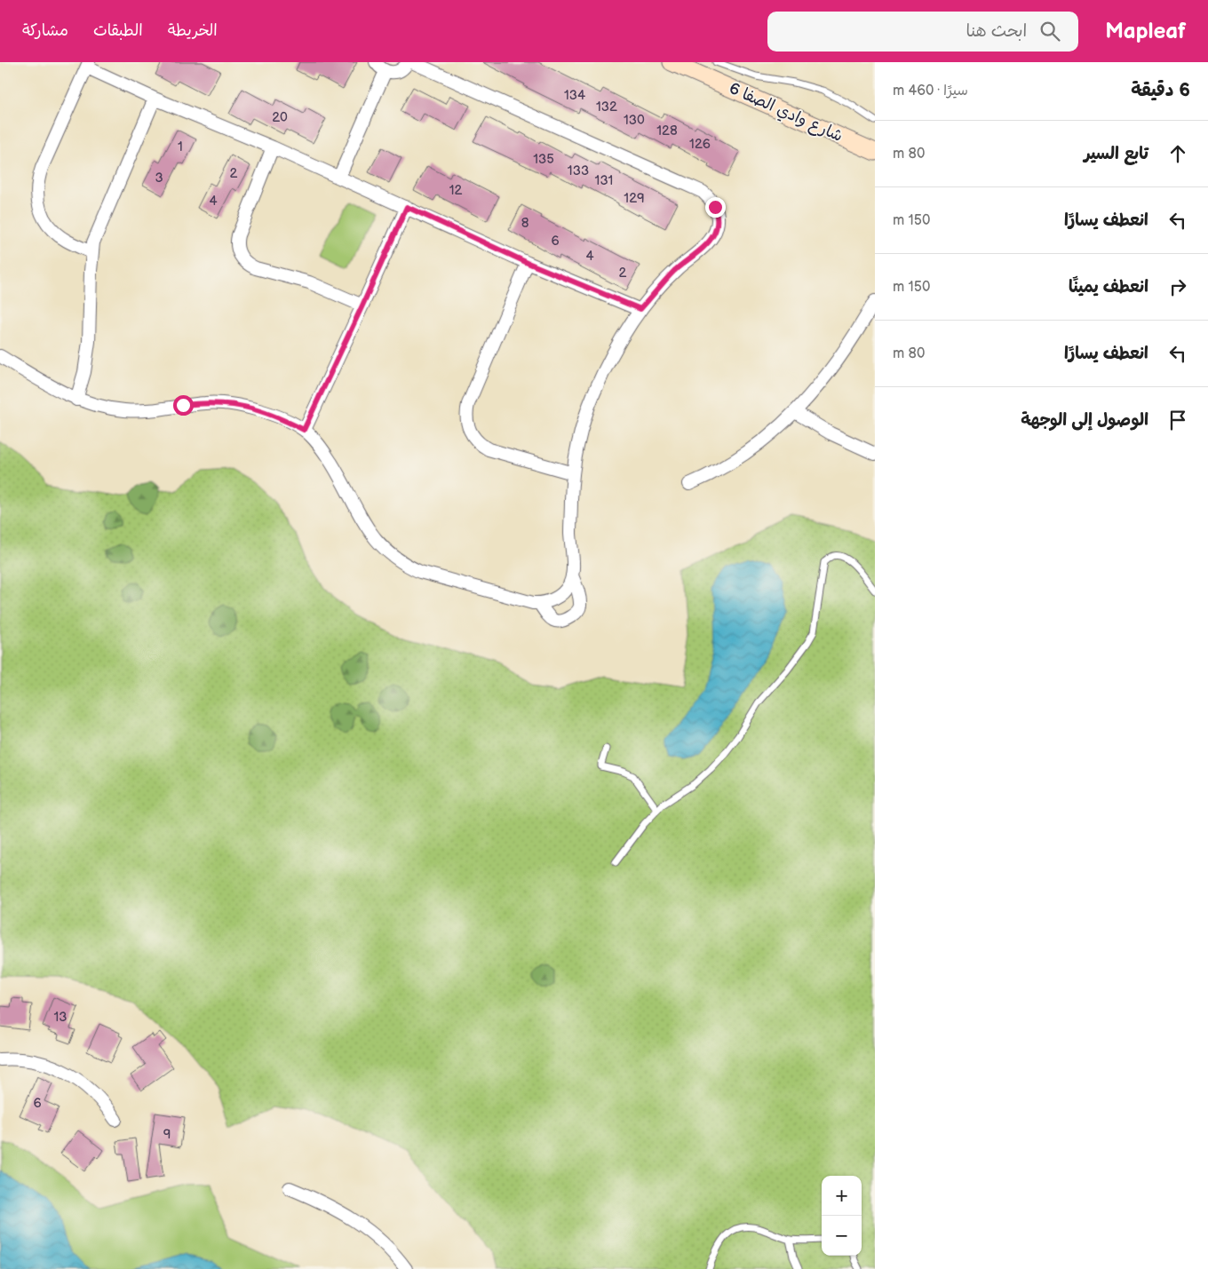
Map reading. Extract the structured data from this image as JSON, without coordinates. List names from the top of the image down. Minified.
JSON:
{"streets":{"main road":["شارع وادي الصفا 6"]},"house_numbers":["134","132","20","130","128","126","1","135","133","2","3","131","12","129","4","8","6","4","2","13","6","9"],"page":{"header":"Mapleaf","search":"ابحث هنا","nav":["الخريطة","الطبقات","مشاركة"],"heading":["6 دقيقة","سيرًا · 460 m"],"list":[["تابع السير","80 m"],["انعطف يسارًا","150 m"],["انعطف يمينًا","150 m"],["انعطف يسارًا","80 m"],"الوصول إلى الوجهة"],"map_buttons":["+","−"]}}
